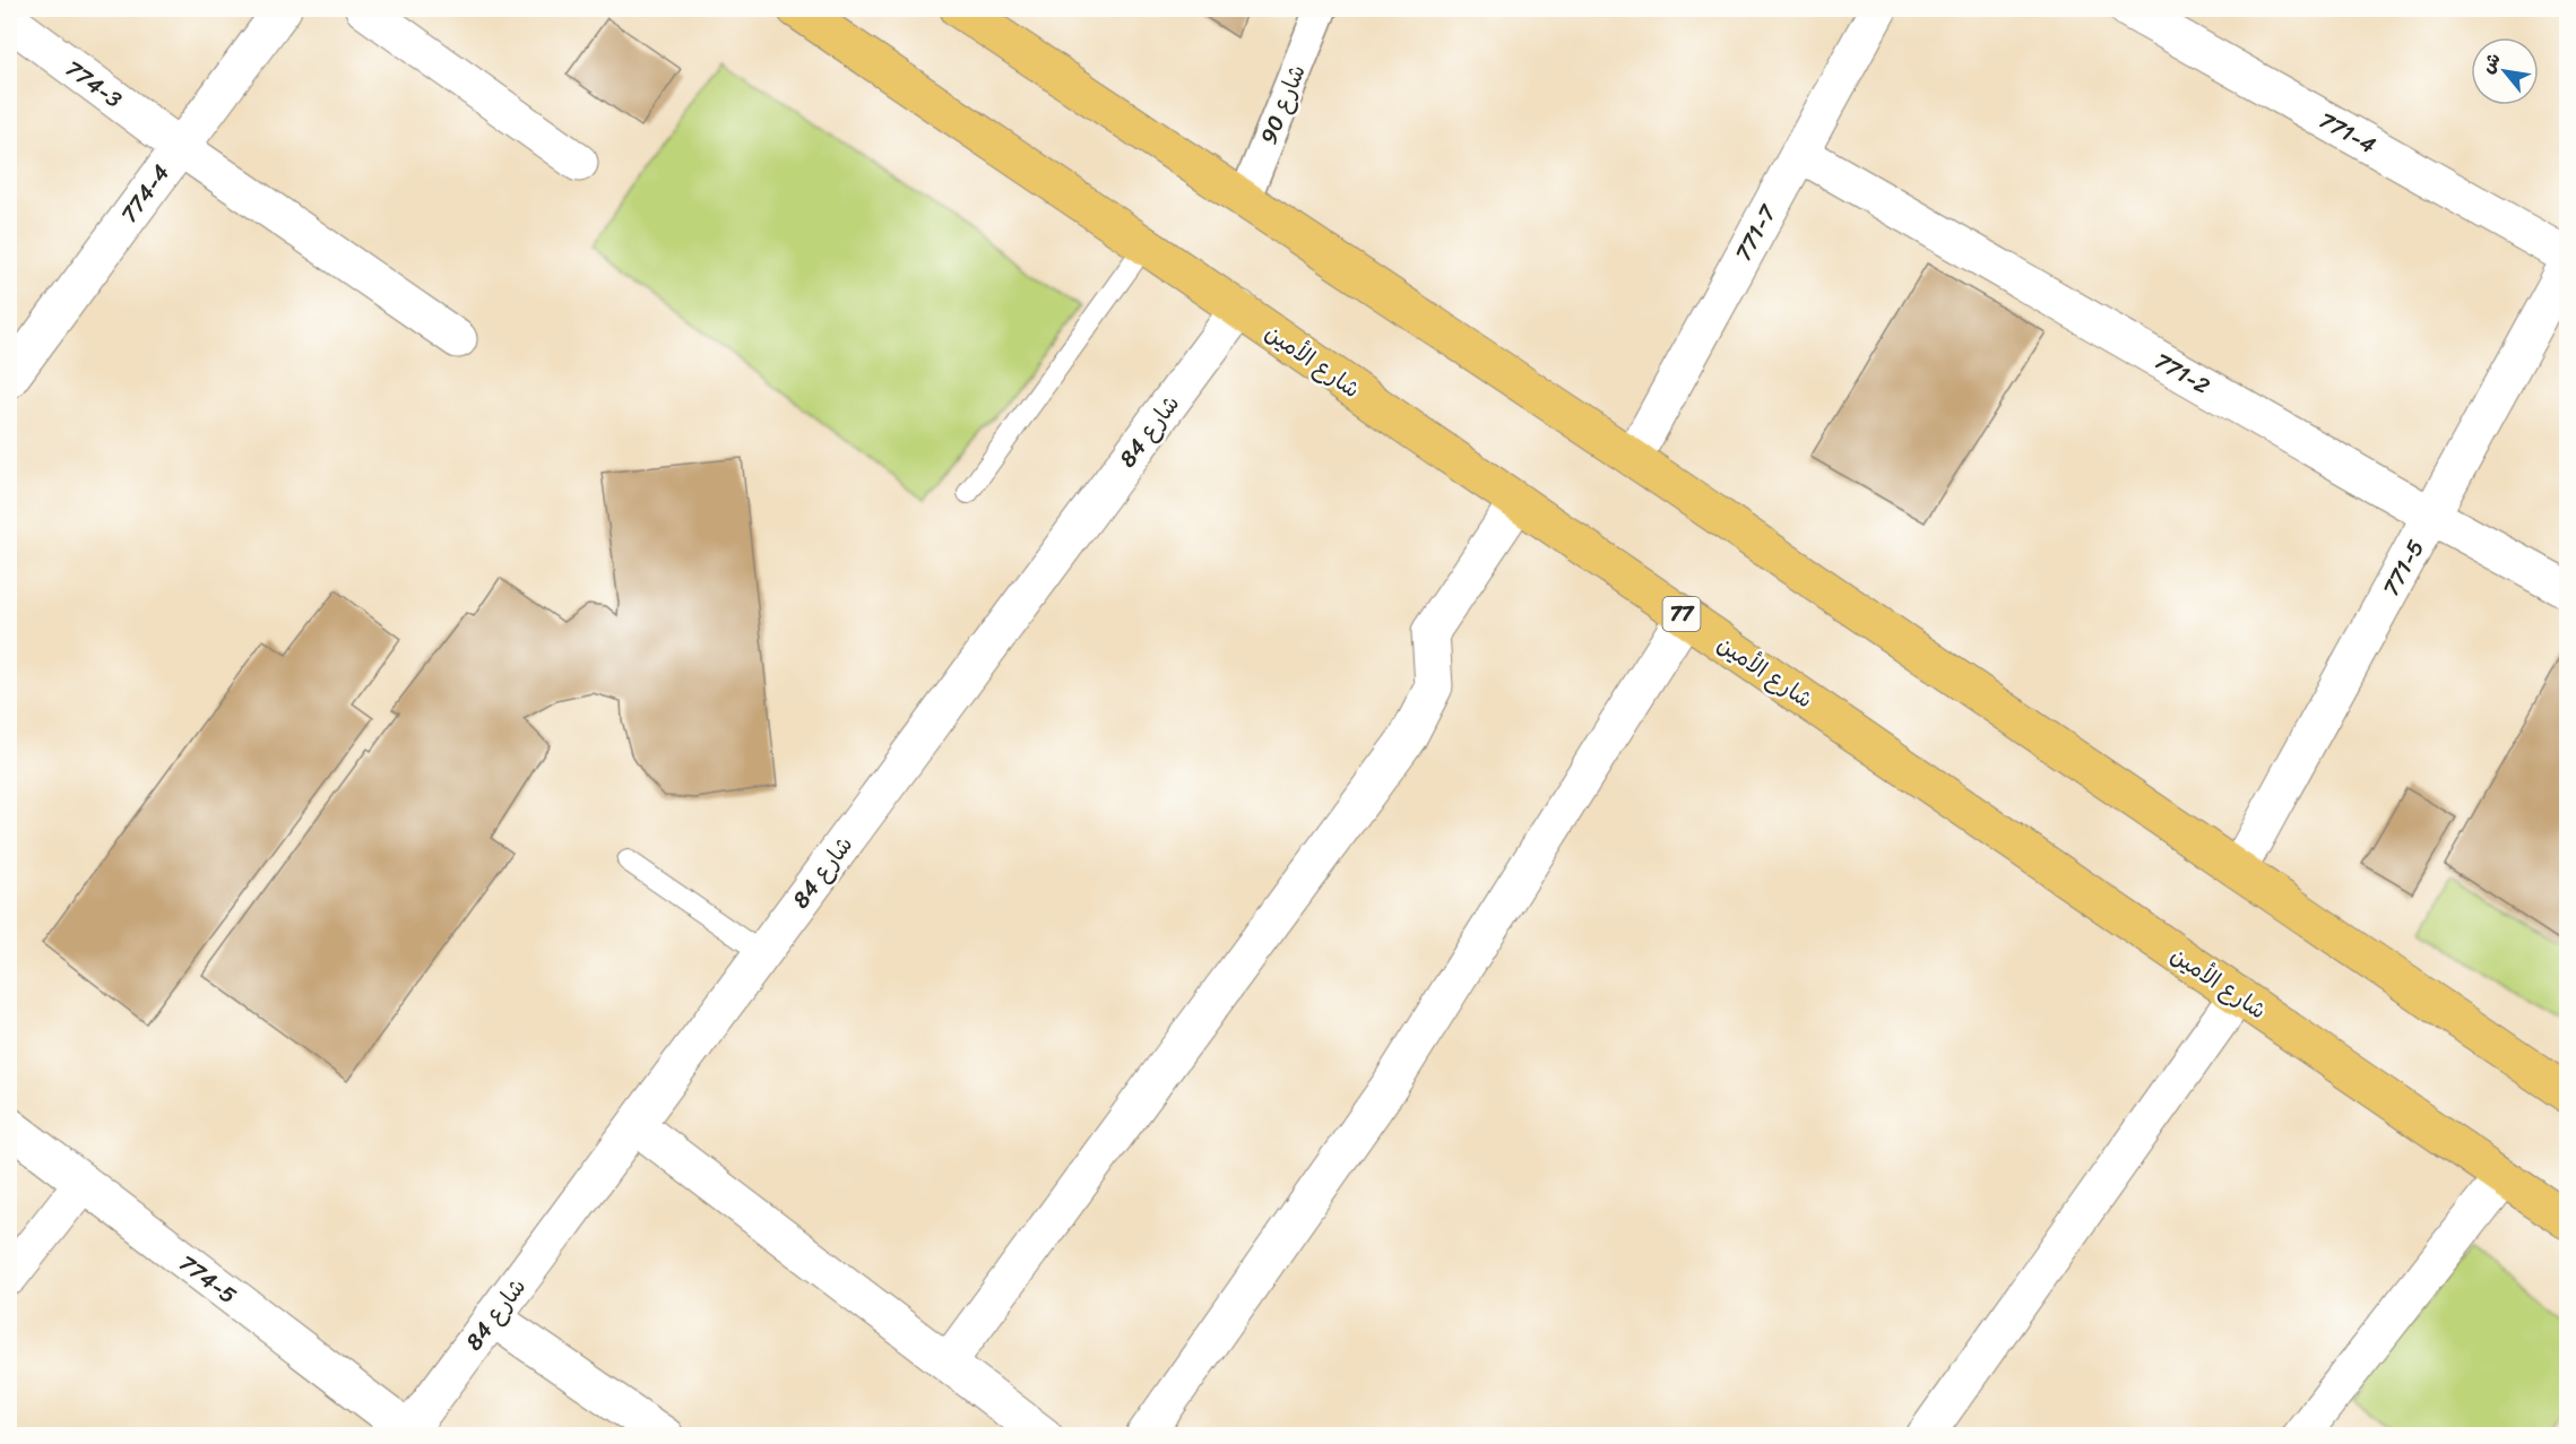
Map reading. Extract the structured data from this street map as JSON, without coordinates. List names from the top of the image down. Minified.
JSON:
{"streets":{"main road":["شارع الأمين","77"],"street":["774-3","شارع 90","771-4","774-4","771-7","771-2","شارع 84","771-5","774-5"]},"crossings":[["774-3","774-4"],["771-7","771-2"],["شارع الأمين","شارع 84"],["771-2","771-5"],["شارع 84","774-5"]],"north":"top left"}
